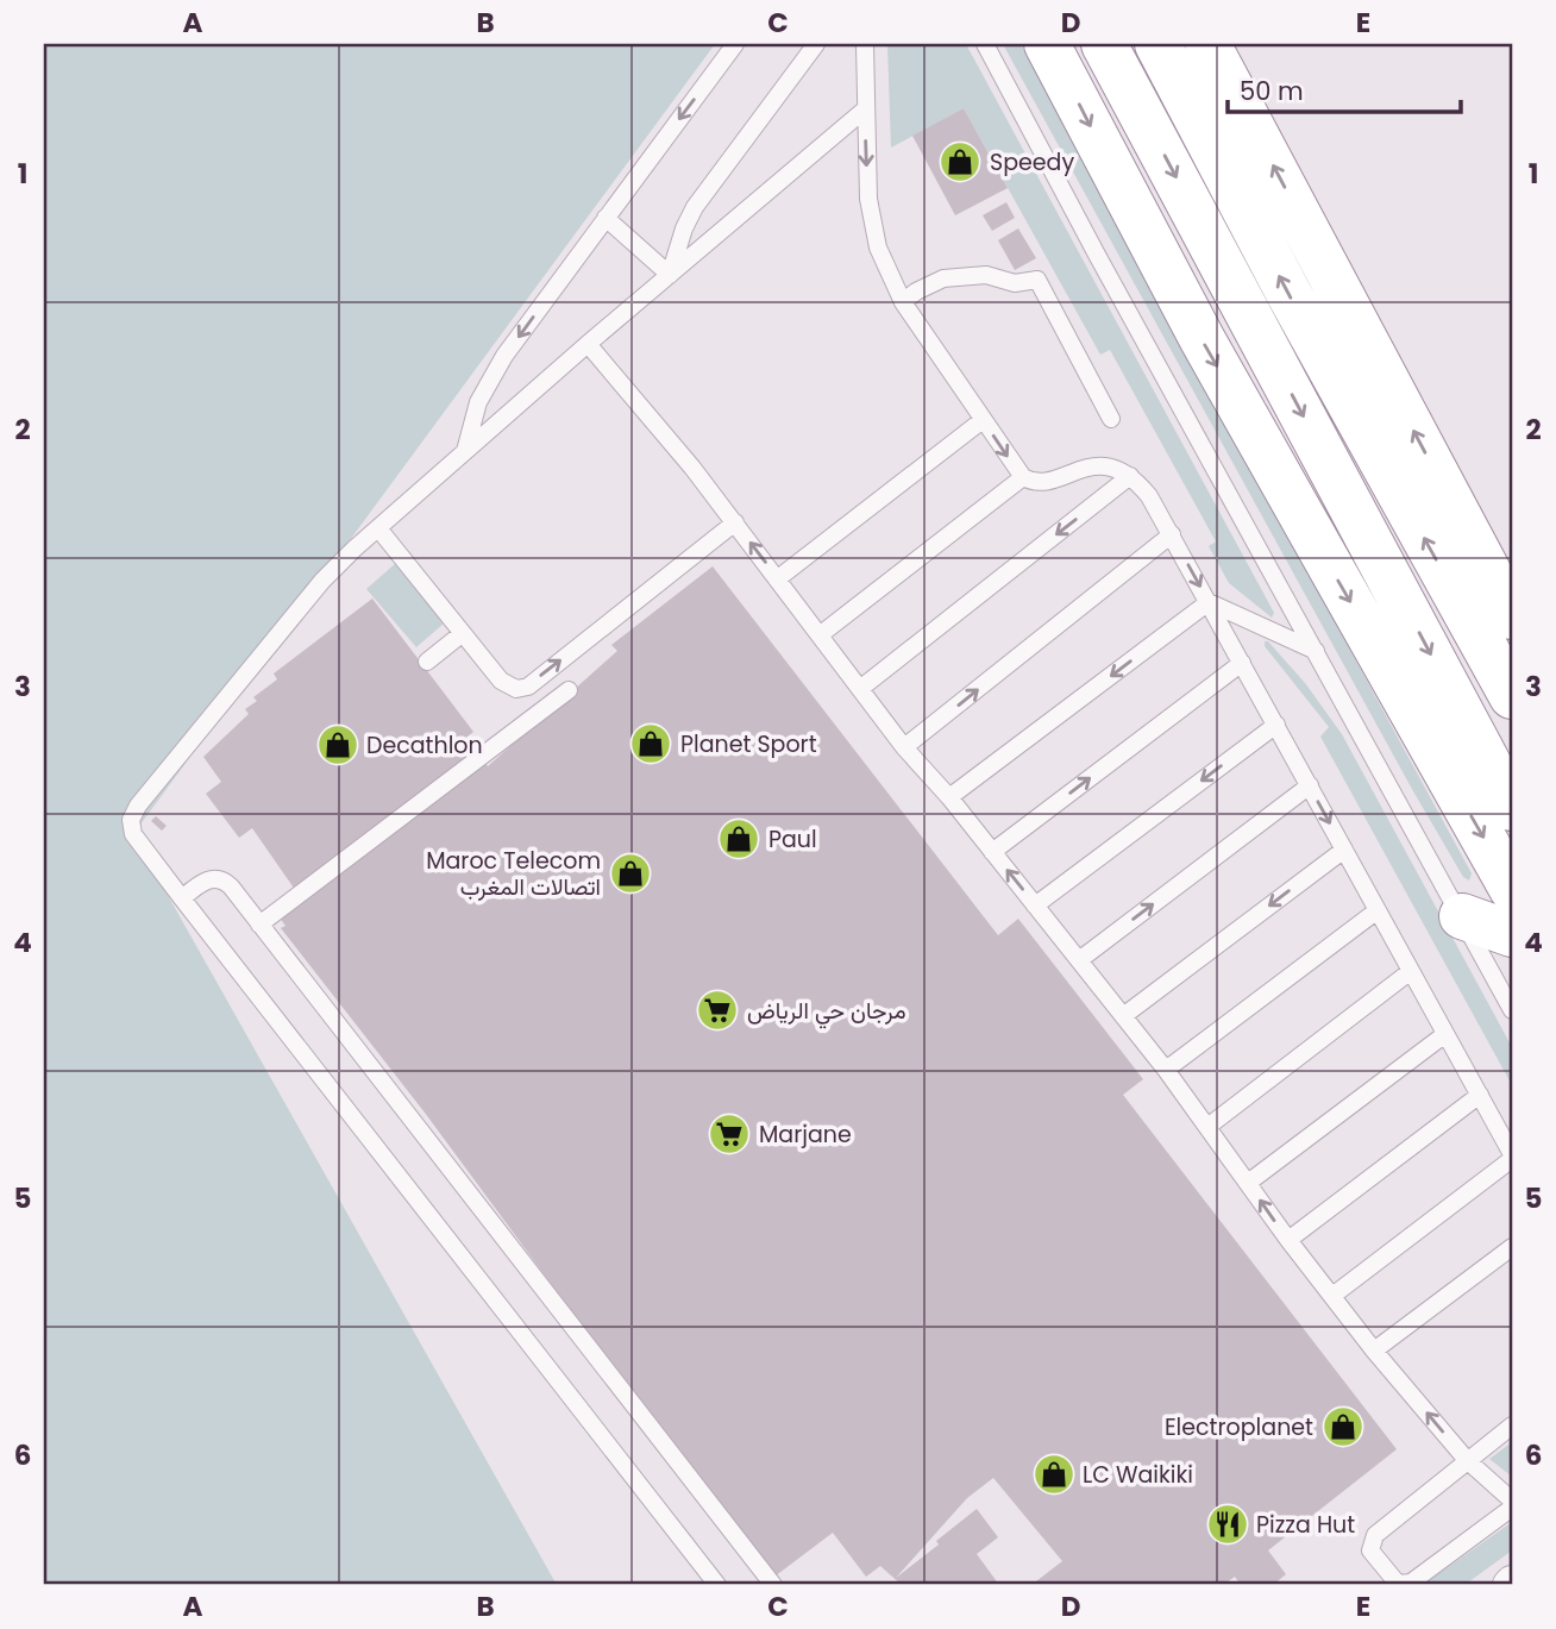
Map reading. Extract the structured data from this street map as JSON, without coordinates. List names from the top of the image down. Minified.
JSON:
{"places":{"shop":["Speedy","Planet Sport","Decathlon","Paul","Maroc Telecom اتصالات المغرب","Electroplanet","LC Waikiki"],"supermarket":["مرجان حي الرياض","Marjane"],"restaurant":["Pizza Hut"]},"scale_bar":"50 m","grid":{"columns":["A","B","C","D","E"],"rows":["1","2","3","4","5","6"]}}
